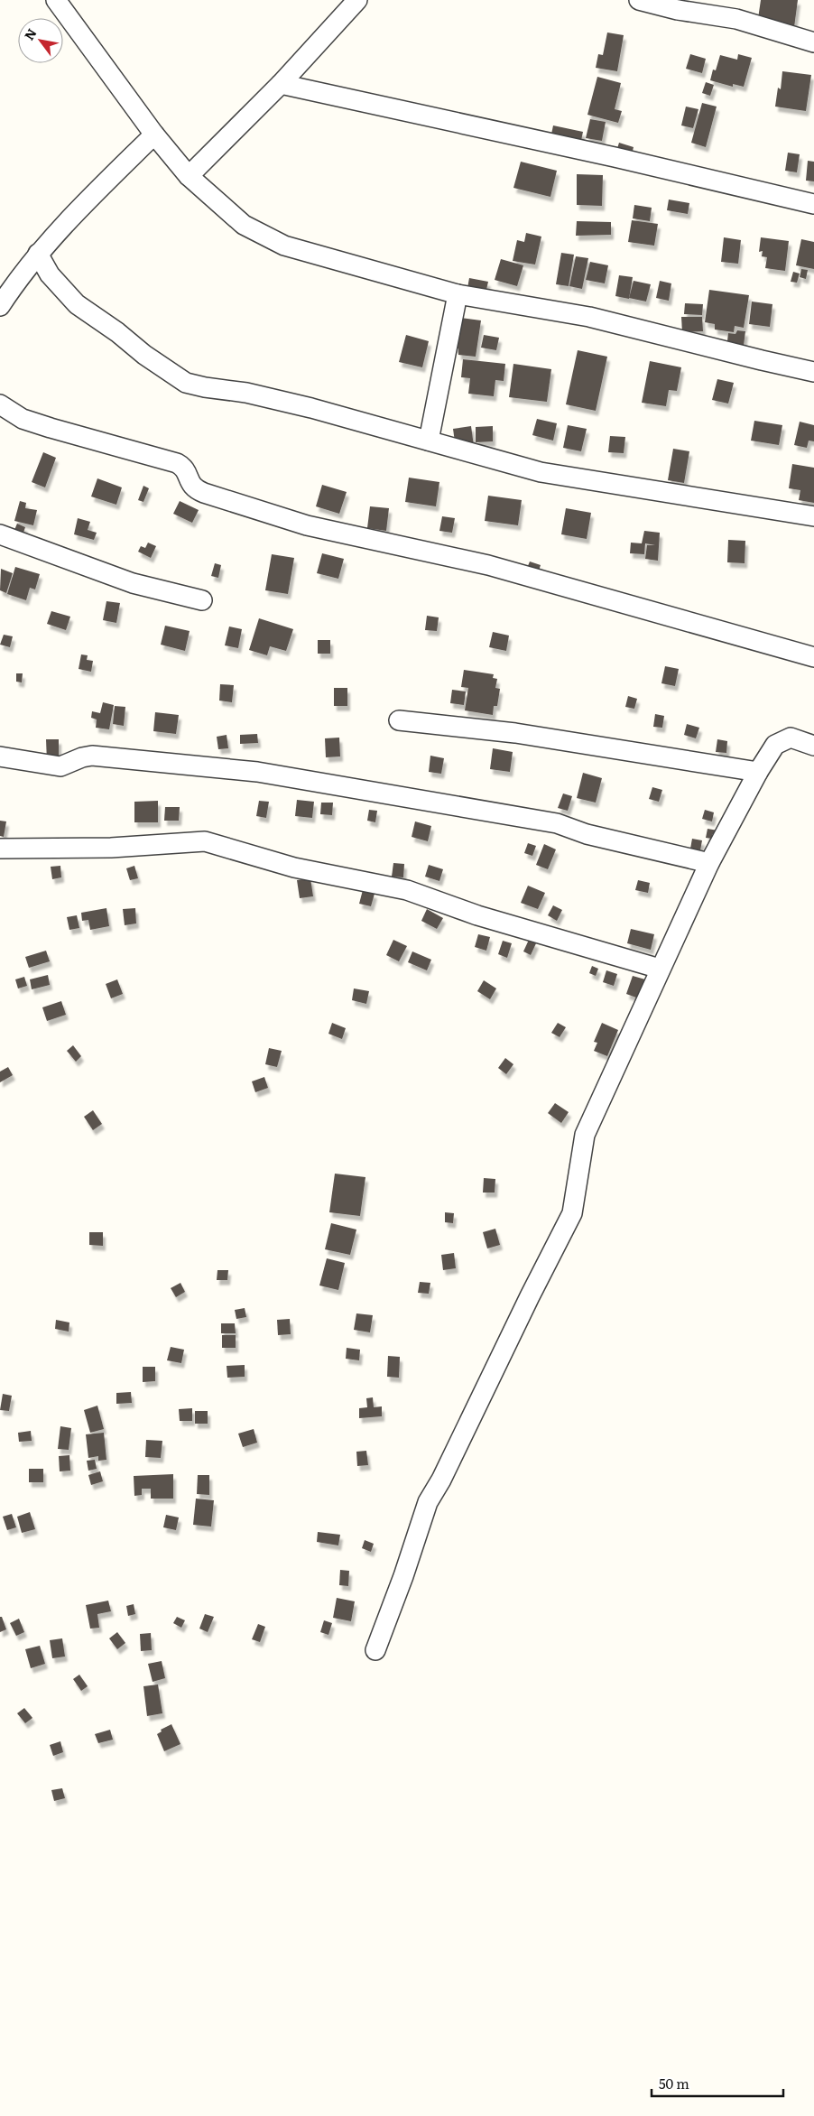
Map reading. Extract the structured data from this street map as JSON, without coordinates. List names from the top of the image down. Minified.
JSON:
{"scale_bar":"50 m","north":"top left"}
